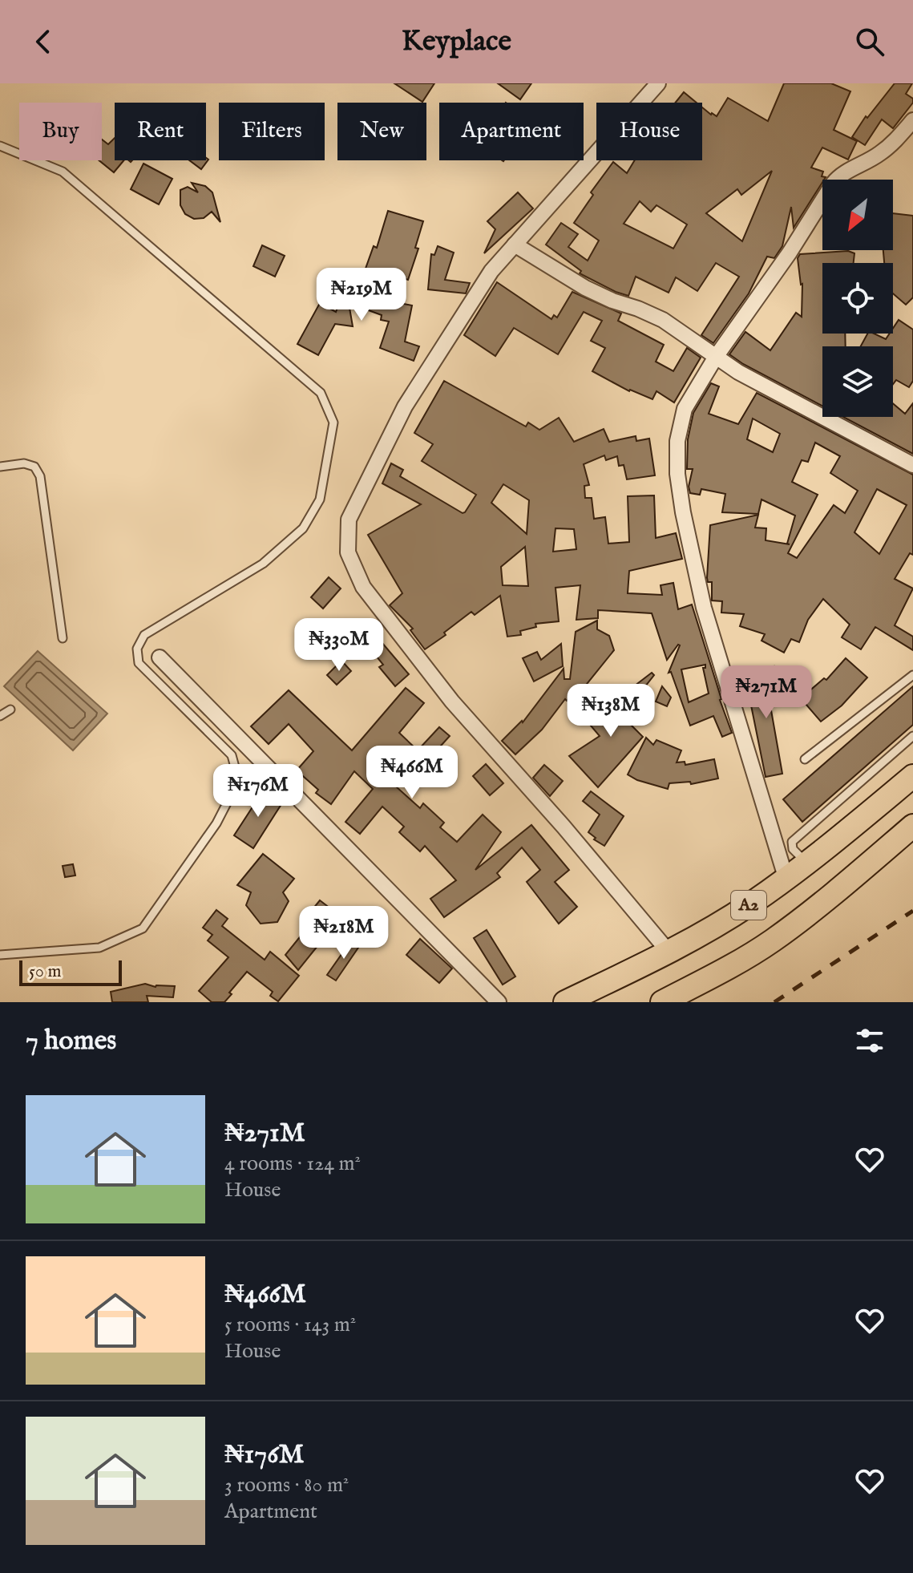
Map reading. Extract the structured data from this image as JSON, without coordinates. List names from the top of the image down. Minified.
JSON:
{"streets":{"highway":["A2"]},"scale_bar":"50 m","north":"bottom left","page":{"header":"Keyplace","chip":["Buy","Rent","Filters","New","Apartment","House"],"price":["₦219M","₦330M","₦271M","₦138M","₦466M","₦176M","₦218M"],"scale":"50 m","heading":"7 homes","list":[{"name":"₦271M","note":"4 rooms · 124 m² · House"},{"name":"₦466M","note":"5 rooms · 143 m² · House"},{"name":"₦176M","note":"3 rooms · 80 m² · Apartment"}]}}
